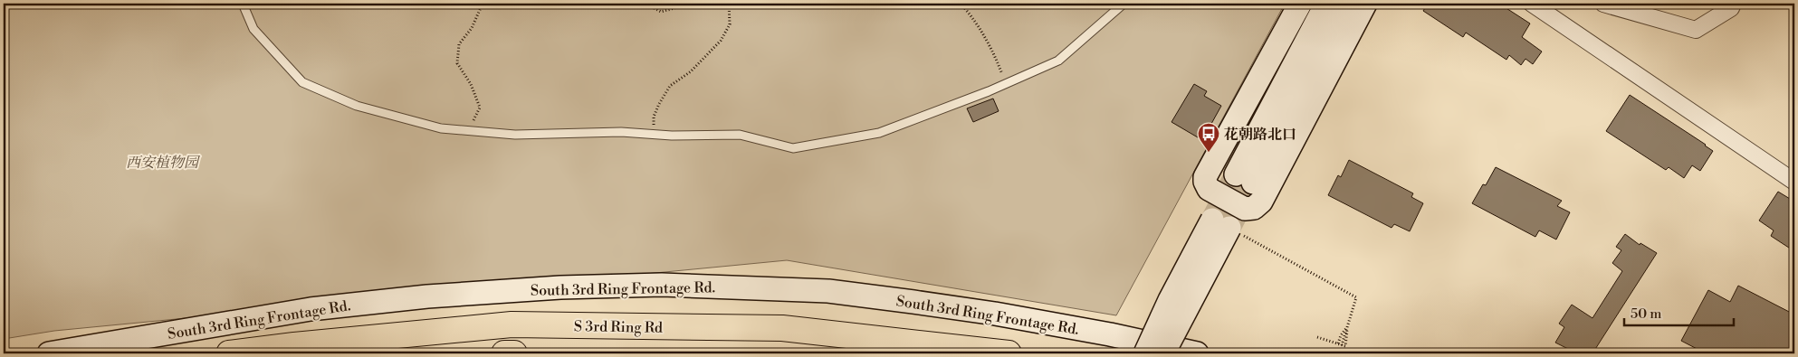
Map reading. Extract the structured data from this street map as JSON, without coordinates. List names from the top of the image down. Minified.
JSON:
{"streets":{"highway":["S 3rd Ring Rd"],"main road":["South 3rd Ring Frontage Rd."]},"parks":["西安植物园"],"places":{"bus stop":["花朝路北口"]},"scale_bar":"50 m"}
